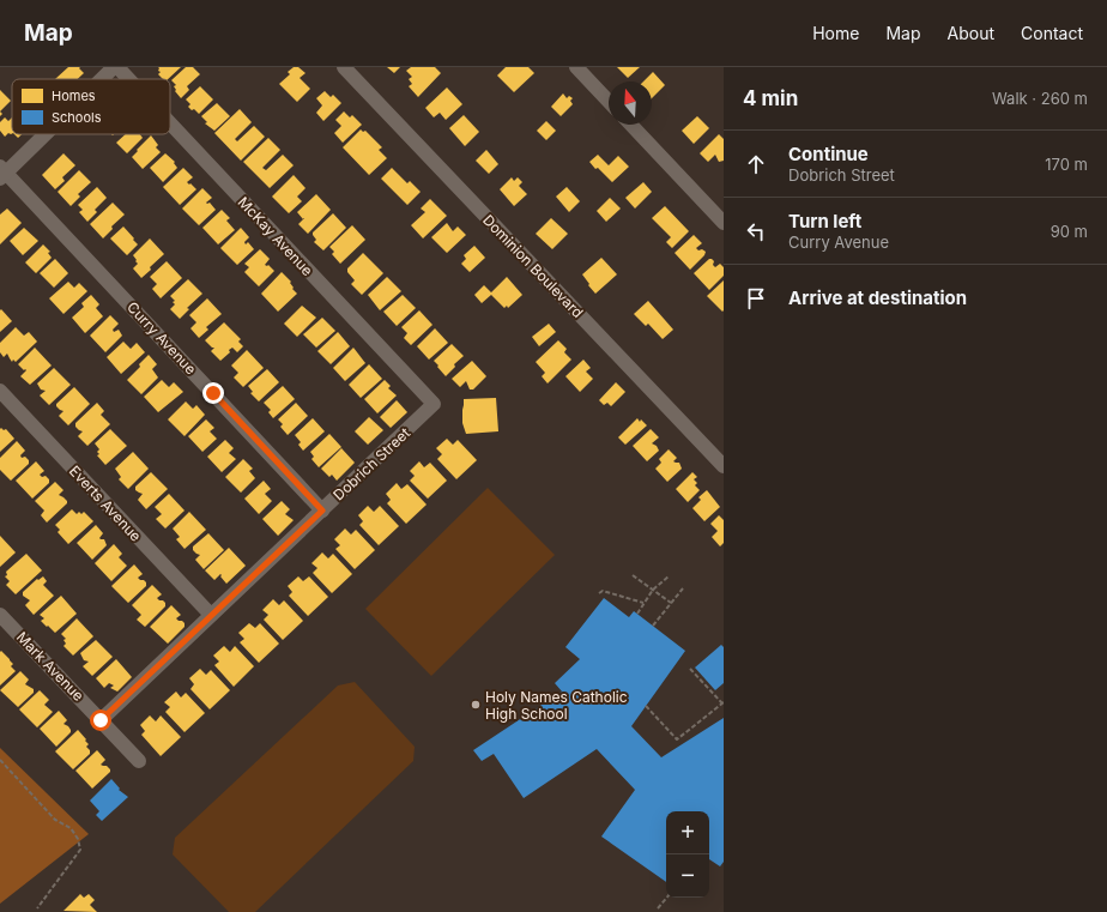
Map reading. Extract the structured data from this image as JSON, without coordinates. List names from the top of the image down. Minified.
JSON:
{"streets":{"street":["McKay Avenue","Dominion Boulevard","Curry Avenue","Dobrich Street","Everts Avenue","Mark Avenue"]},"crossings":[["McKay Avenue","Dobrich Street"],["Curry Avenue","Dobrich Street"],["Dobrich Street","Everts Avenue"],["Dobrich Street","Mark Avenue"]],"places":["Holy Names Catholic High School"],"legend":["Homes","Schools"],"north":"top","page":{"header":"Map","nav":["Home","Map","About","Contact"],"heading":["4 min","Walk · 260 m"],"list":[["Continue","Dobrich Street","170 m"],["Turn left","Curry Avenue","90 m"],"Arrive at destination"],"map_buttons":["+","−"]}}
